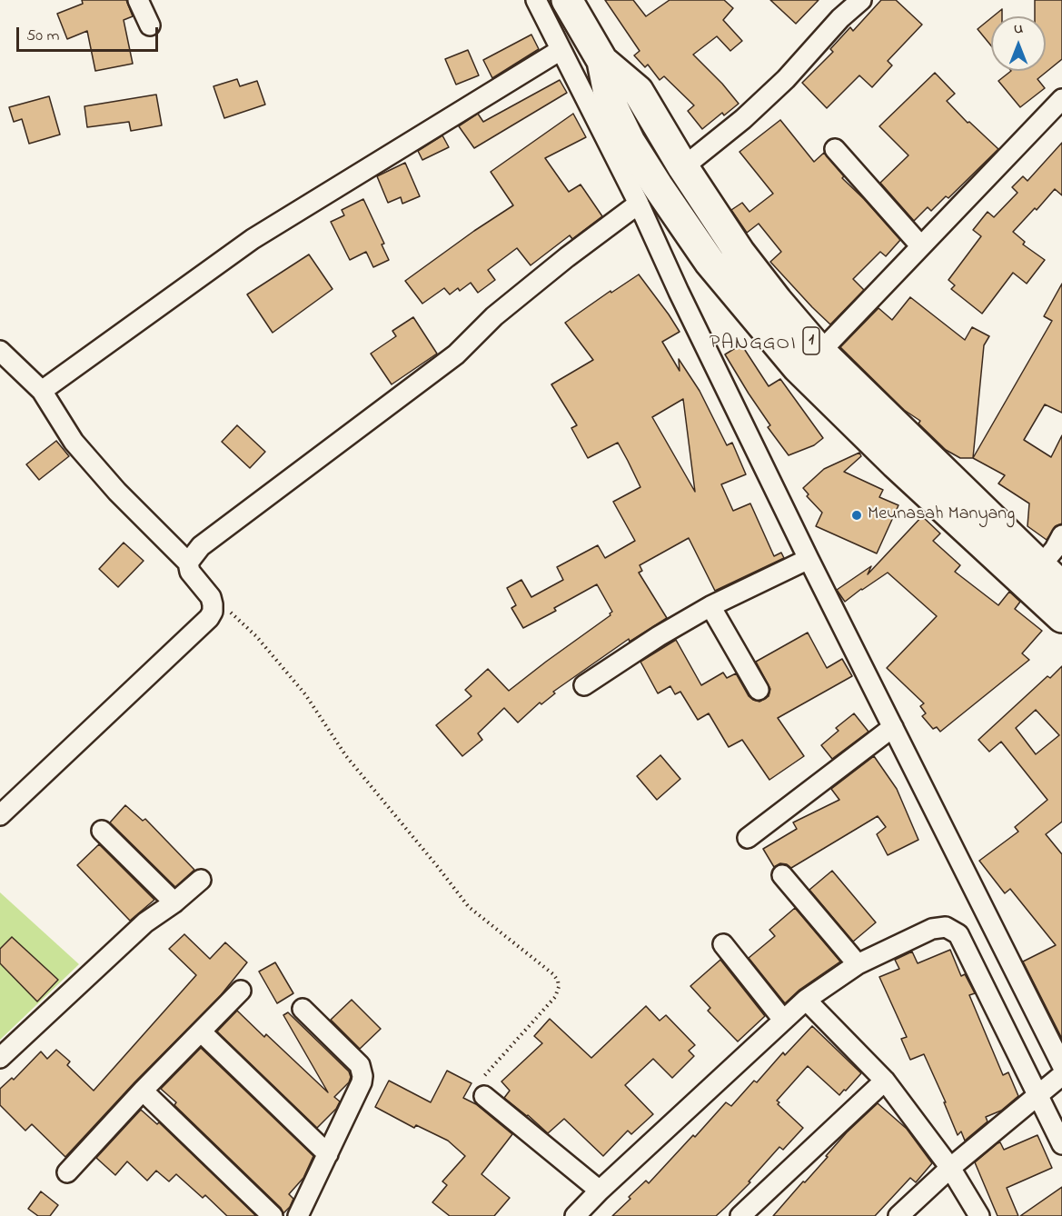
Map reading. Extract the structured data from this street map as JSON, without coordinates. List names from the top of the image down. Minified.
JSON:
{"streets":{"highway":["1"]},"districts":["PANGGOI"],"places":["Meunasah Manyang"],"scale_bar":"50 m","north":"top"}
